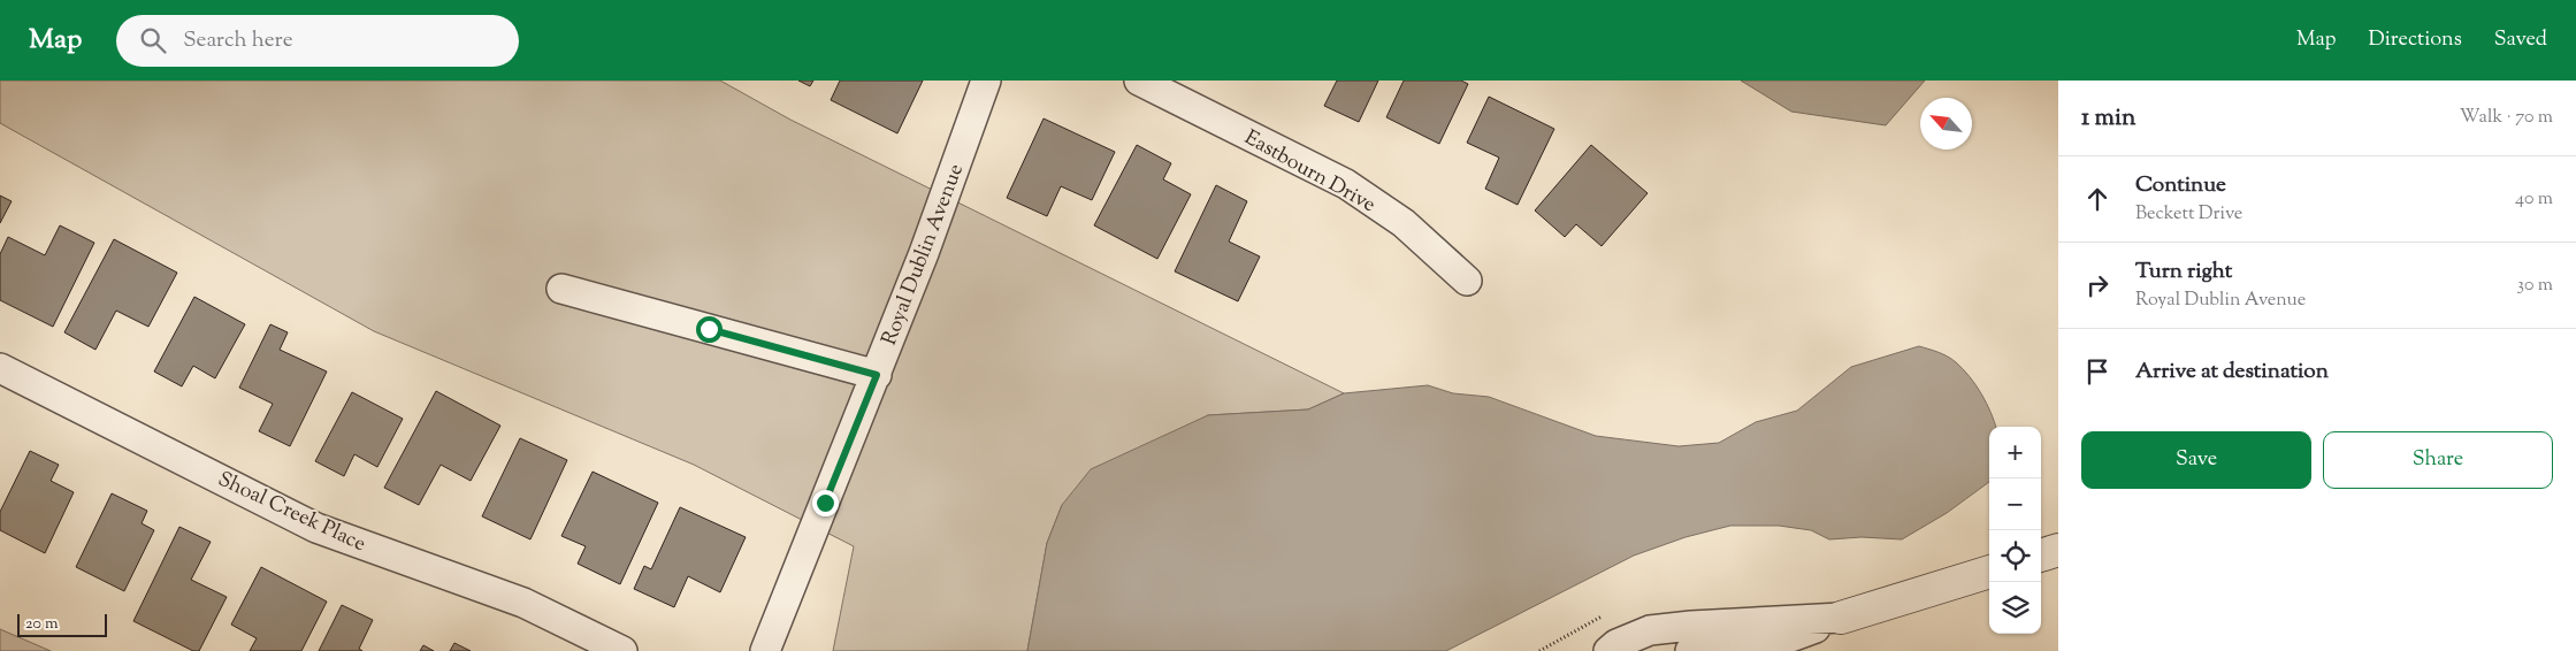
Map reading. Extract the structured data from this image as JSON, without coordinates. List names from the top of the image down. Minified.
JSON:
{"streets":{"street":["Eastbourn Drive","Royal Dublin Avenue","Shoal Creek Place"]},"scale_bar":"20 m","north":"top left","page":{"header":"Map","search":"Search here","nav":["Map","Directions","Saved"],"heading":["1 min","Walk · 70 m"],"list":[["Continue","Beckett Drive","40 m"],["Turn right","Royal Dublin Avenue","30 m"],"Arrive at destination"],"buttons":["Save","Share"],"map_buttons":["+","−"],"scale":"20 m"}}
